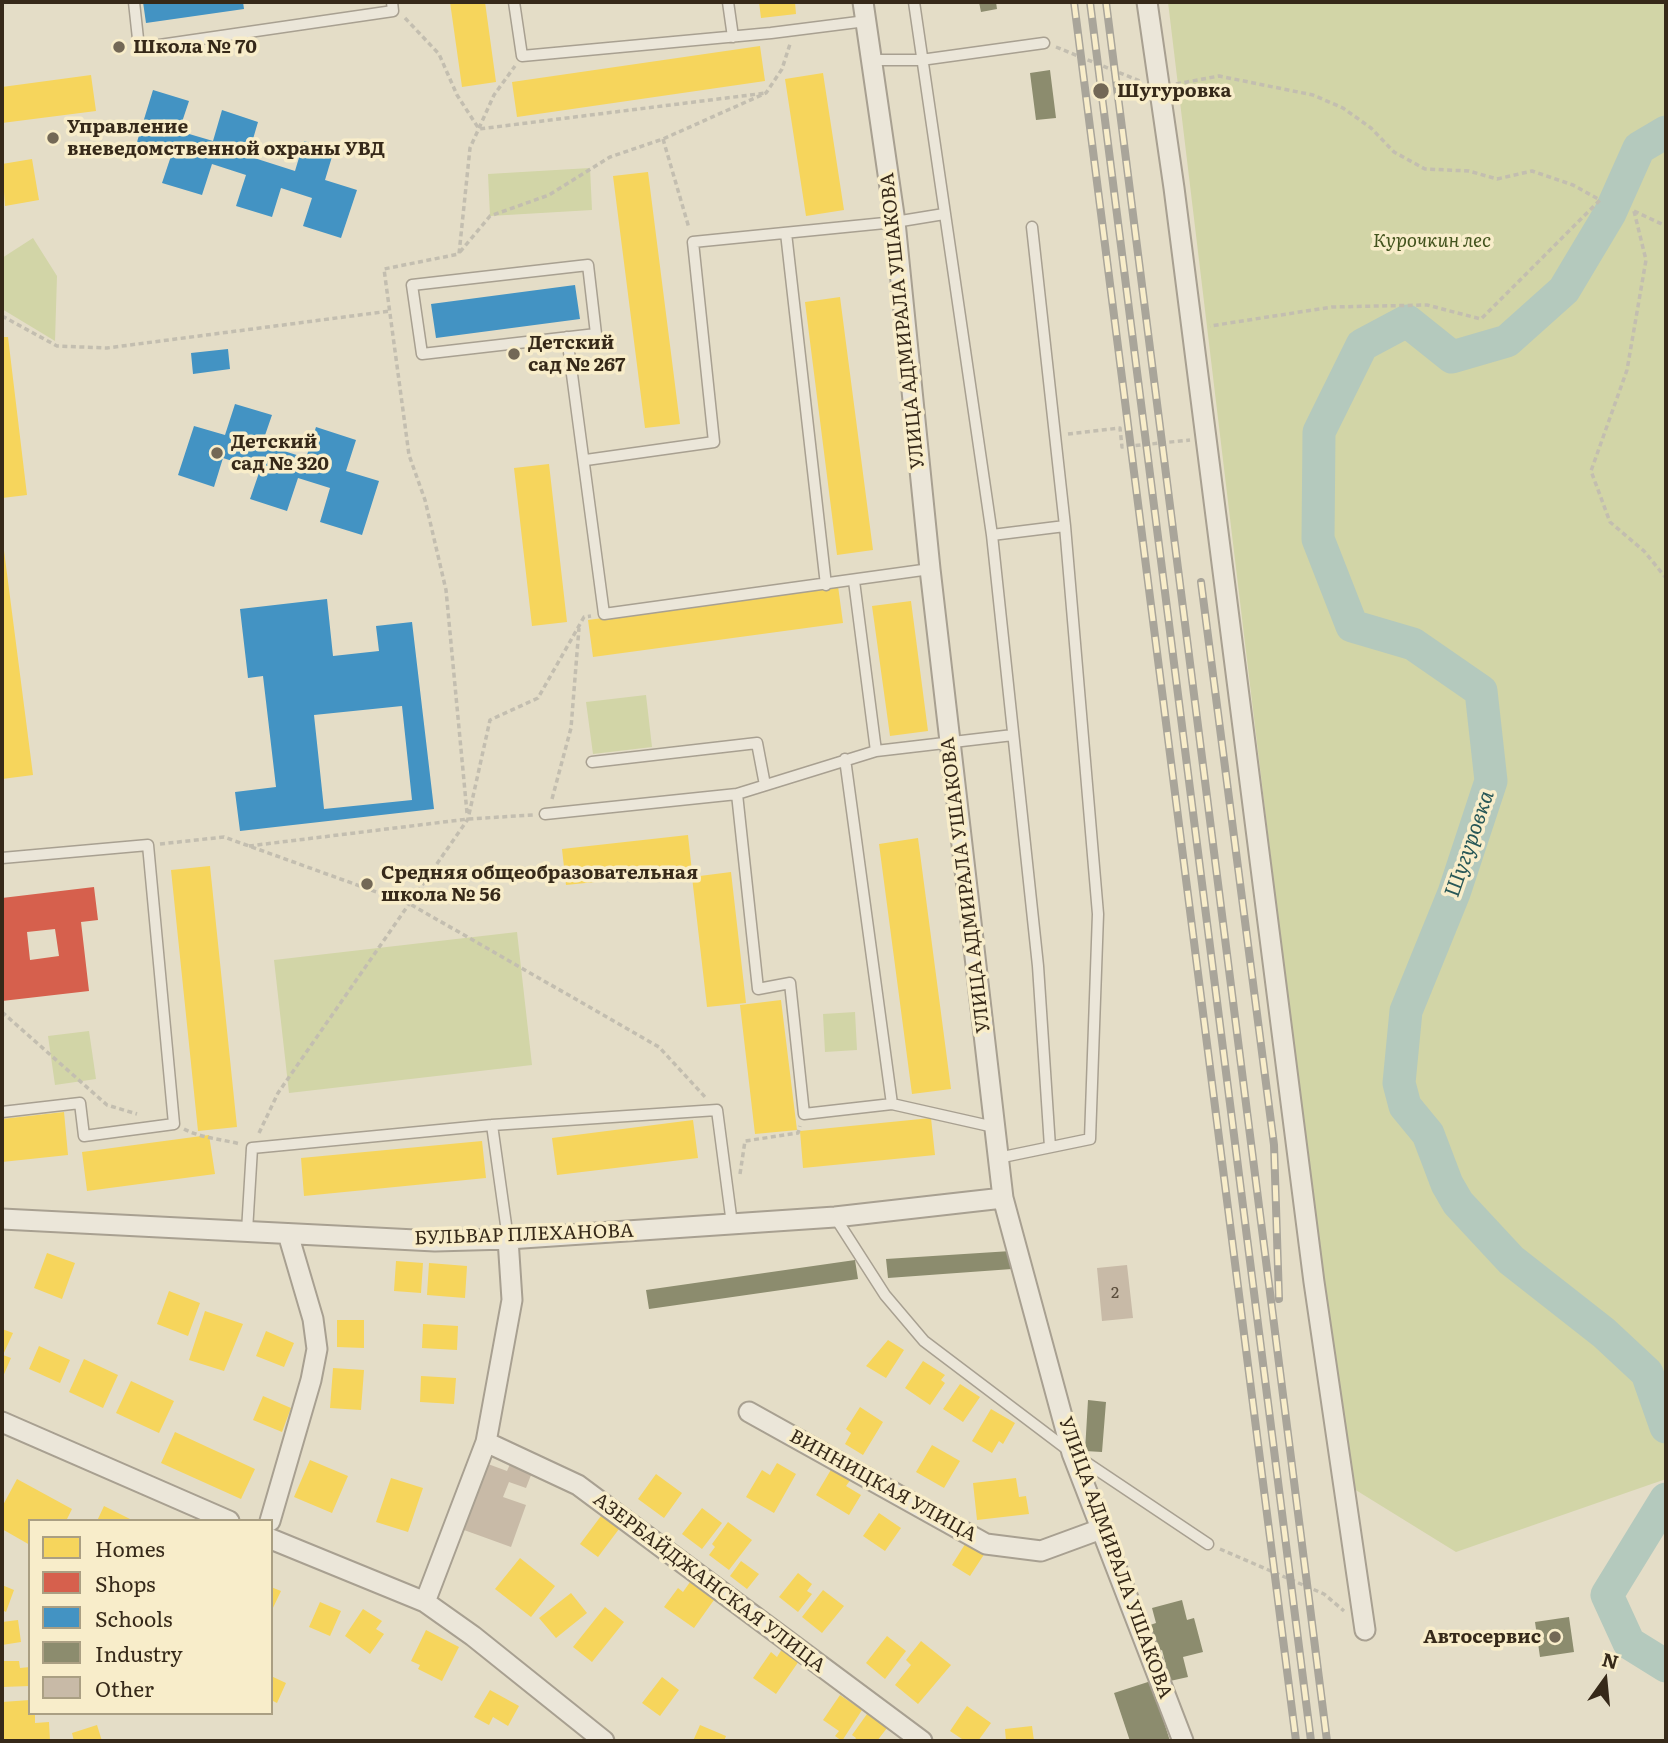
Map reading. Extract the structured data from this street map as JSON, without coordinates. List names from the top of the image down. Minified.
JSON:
{"streets":{"street":["УЛИЦА АДМИРАЛА УШАКОВА","БУЛЬВАР ПЛЕХАНОВА","ВИННИЦКАЯ УЛИЦА","АЗЕРБАЙДЖАНСКАЯ УЛИЦА"]},"crossings":[["УЛИЦА АДМИРАЛА УШАКОВА","БУЛЬВАР ПЛЕХАНОВА"],["УЛИЦА АДМИРАЛА УШАКОВА","ВИННИЦКАЯ УЛИЦА"]],"water":["Шугуровка"],"parks":["Курочкин лес"],"places":["Школа № 70","Шугуровка","Управление вневедомственной охраны УВД","Детский сад № 267","Детский сад № 320","Средняя общеобразовательная школа № 56","Автосервис"],"house_numbers":["2"],"legend":["Homes","Shops","Schools","Industry","Other"],"north":"top"}
